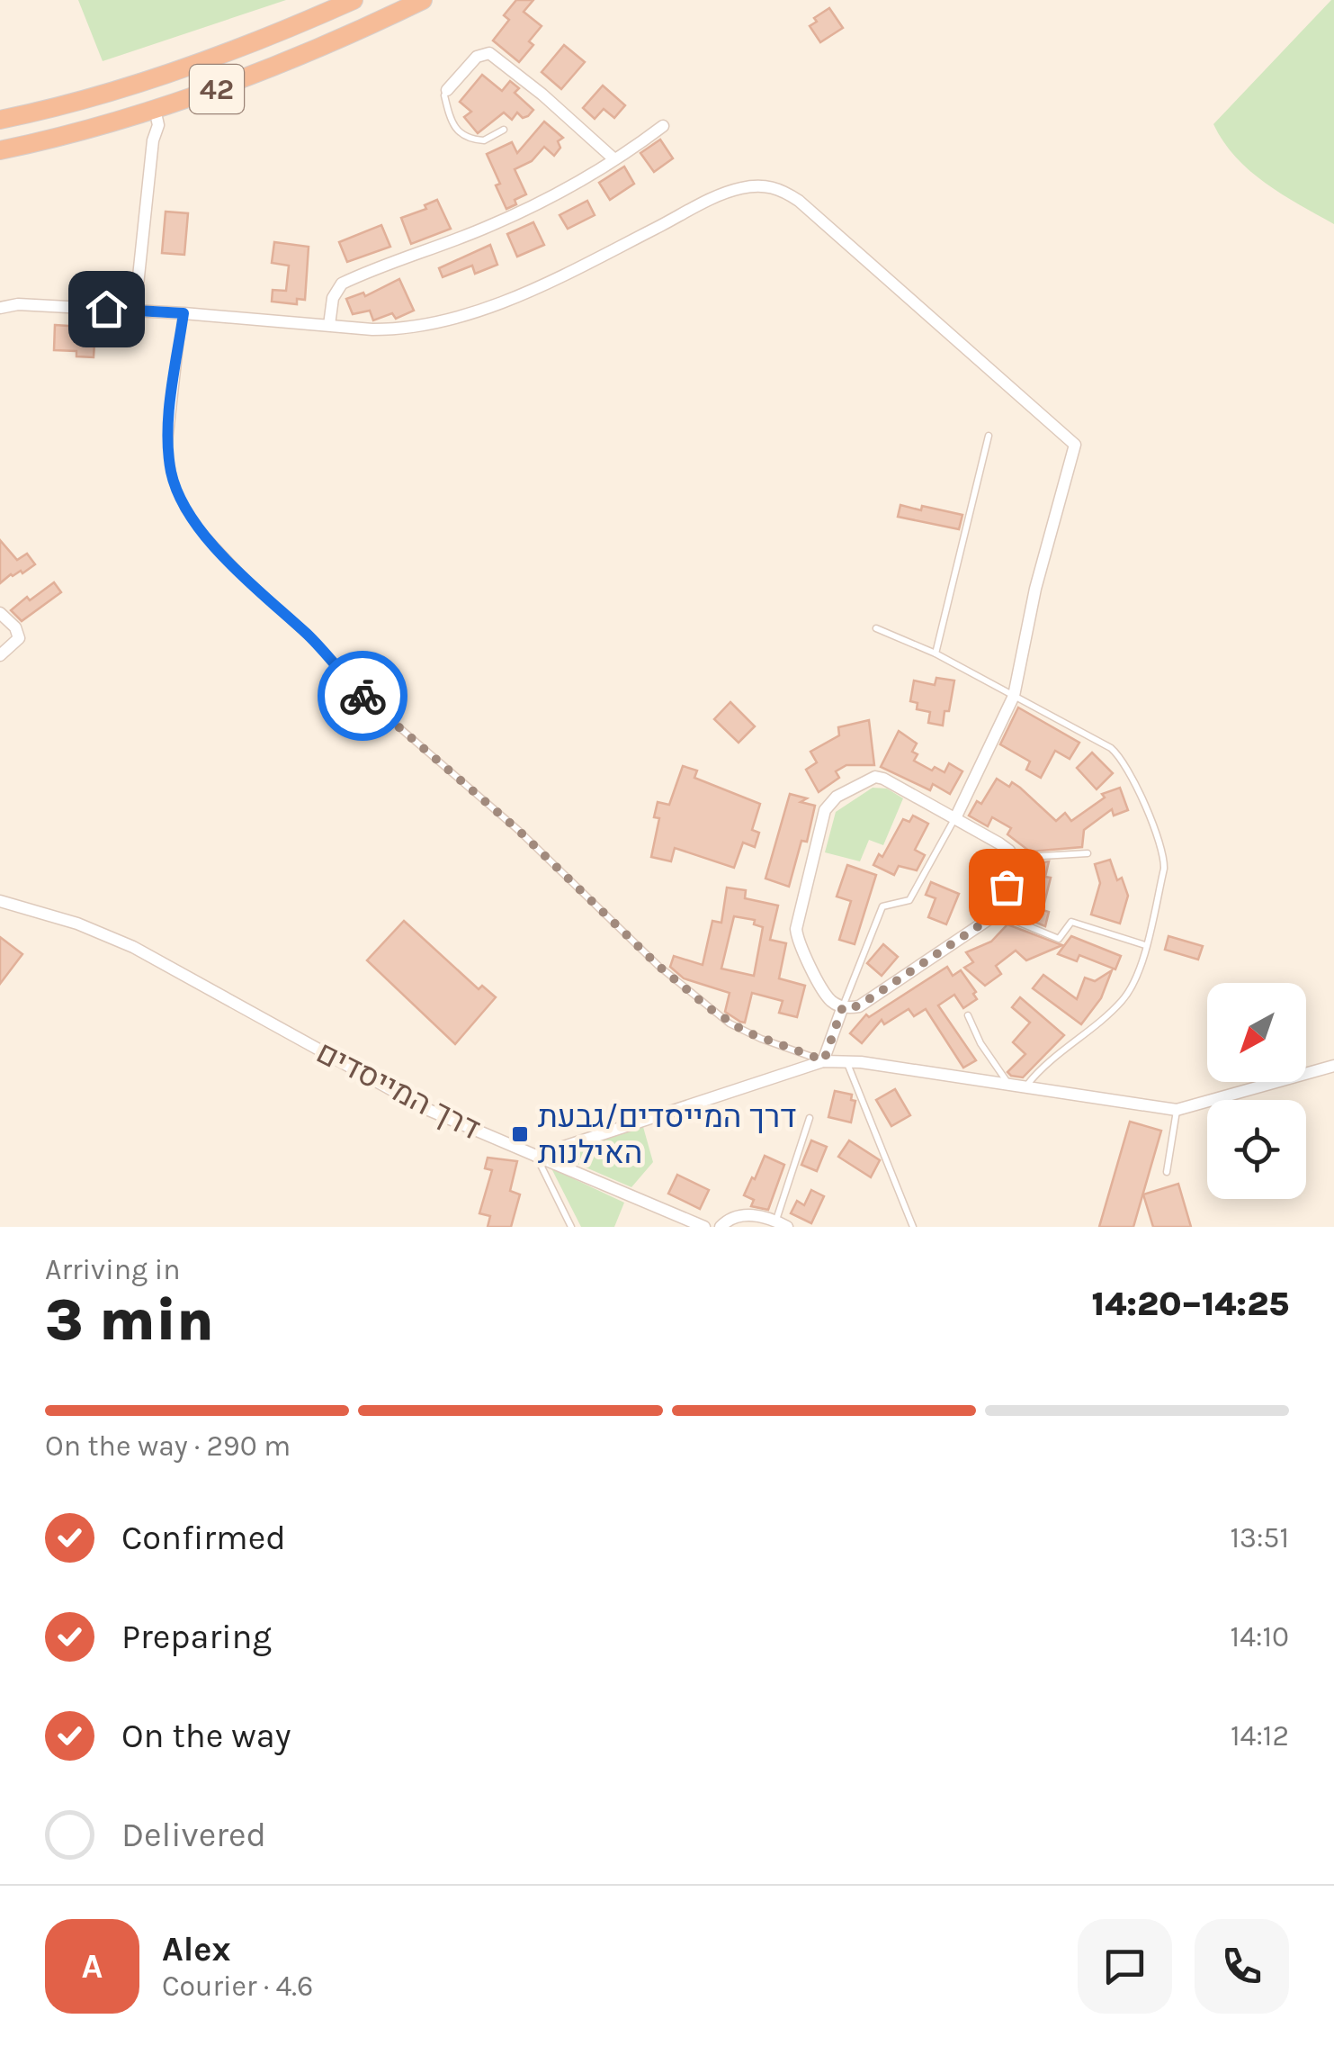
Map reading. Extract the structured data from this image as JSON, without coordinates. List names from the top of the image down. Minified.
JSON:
{"streets":{"highway":["42"],"street":["דרך המייסדים"]},"places":{"transit":["דרך המייסדים/גבעת האילנות"]},"north":"bottom left","page":{"heading":["3 min","Arriving in","14:20–14:25"],"panel":["Alex","Courier · 4.6"],"bar":"On the way · 290 m","list":[["Confirmed","13:51"],["Preparing","14:10"],["On the way","14:12"],"Delivered"],"round":"A"}}
